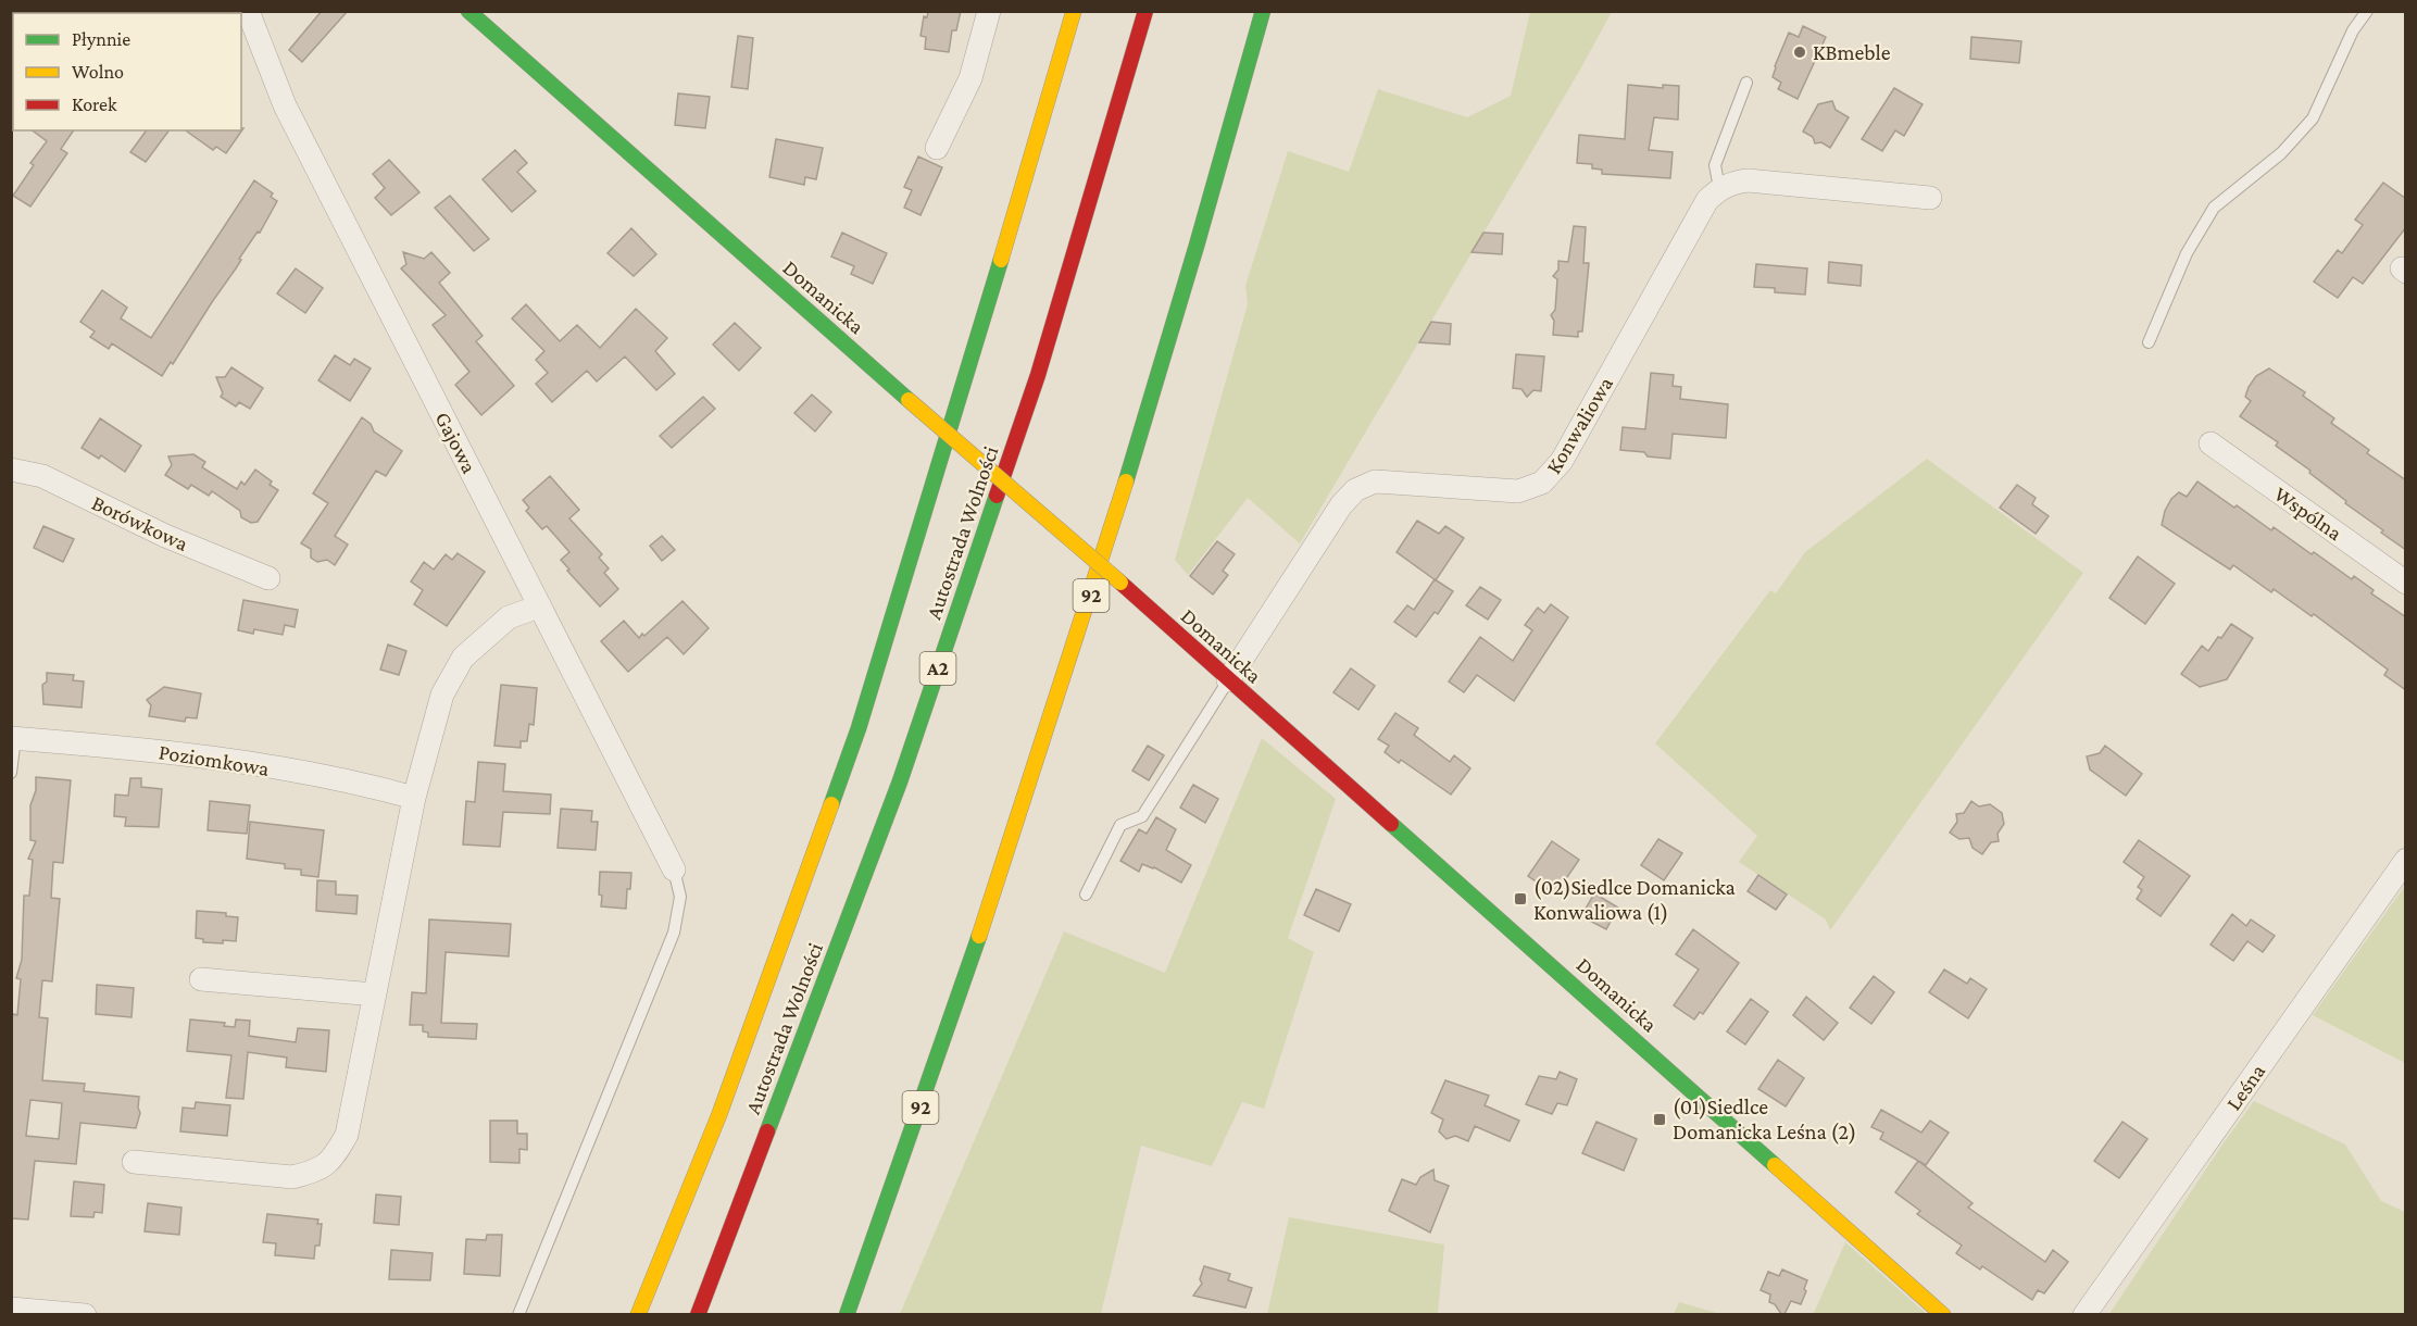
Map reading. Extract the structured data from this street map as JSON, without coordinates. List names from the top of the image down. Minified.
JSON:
{"streets":{"main road":["Domanicka","Autostrada Wolności","92","A2"],"street":["Konwaliowa","Gajowa","Wspólna","Borówkowa","Poziomkowa","Leśna"]},"crossings":[["Domanicka","Konwaliowa"]],"places":{"other":["KBmeble"],"transit":["(02)Siedlce Domanicka Konwaliowa (1)","(01)Siedlce Domanicka Leśna (2)"]},"legend":["Płynnie","Wolno","Korek"]}
